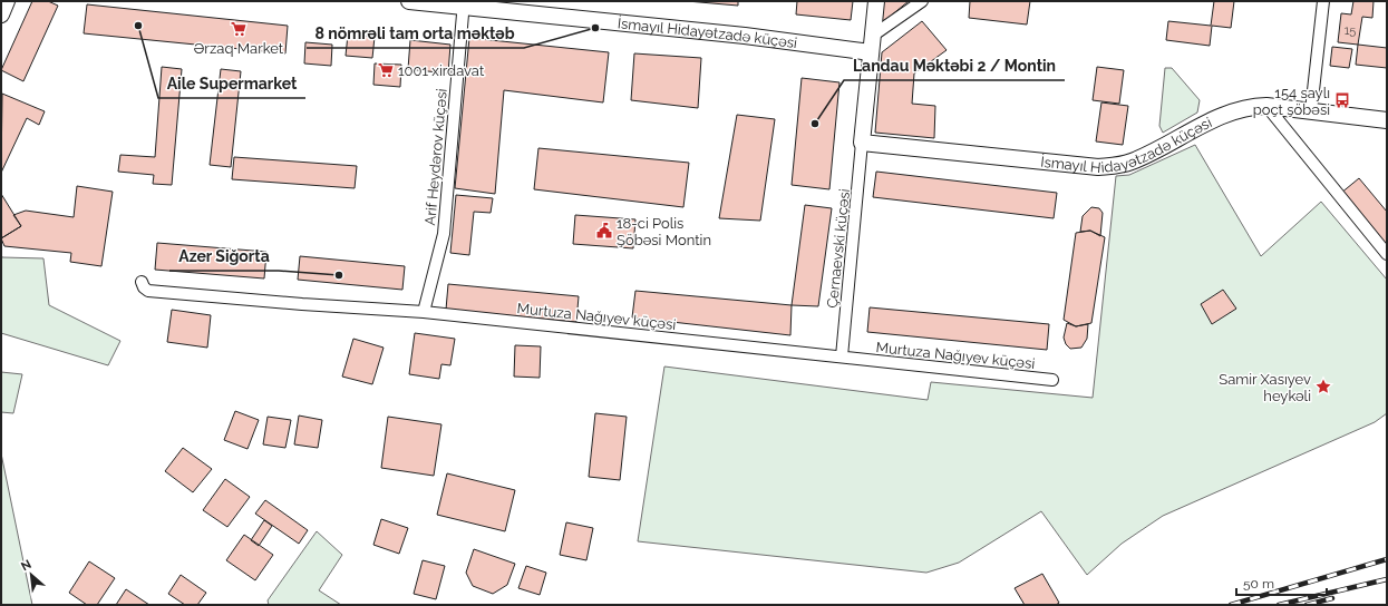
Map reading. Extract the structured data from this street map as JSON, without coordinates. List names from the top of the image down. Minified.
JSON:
{"streets":{"street":["İsmayıl Hidayətzadə küçəsi","Arif Heydərov küçəsi","Çernaevski küçəsi","Murtuza Nağıyev küçəsi"]},"crossings":[["İsmayıl Hidayətzadə küçəsi","Arif Heydərov küçəsi"],["İsmayıl Hidayətzadə küçəsi","Çernaevski küçəsi"],["Arif Heydərov küçəsi","Murtuza Nağıyev küçəsi"],["Çernaevski küçəsi","Murtuza Nağıyev küçəsi"]],"places":{"other":["Aile Supermarket","8 nömrəli tam orta məktəb","Landau Məktəbi 2 / Montin","Azer Siğorta"],"supermarket":["Ərzaq Market","1001 xirdavat"],"bus stop":["154 saylı poçt şöbəsi"],"public building":["18-ci Polis Şöbəsi Montin"],"place":["Samir Xasıyev heykəli"]},"house_numbers":["15"],"scale_bar":"50 m","north":"top left"}
